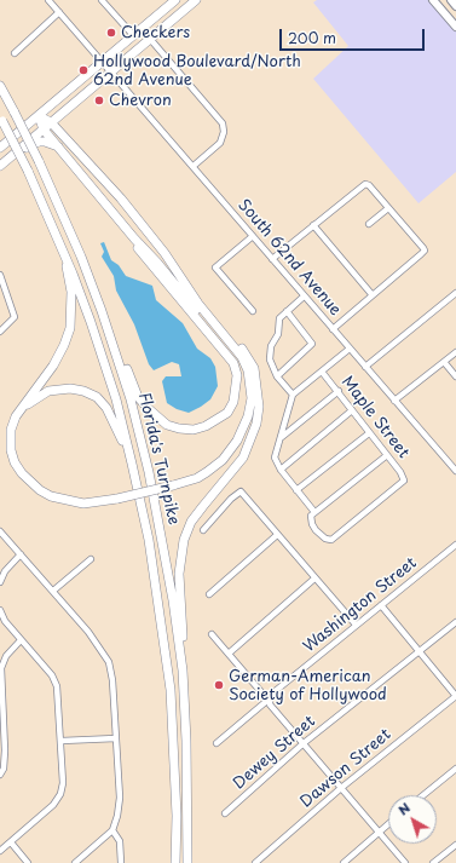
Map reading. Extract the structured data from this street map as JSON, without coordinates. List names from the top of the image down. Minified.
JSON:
{"streets":{"highway":["Florida's Turnpike"],"street":["South 62nd Avenue","Maple Street","Washington Street","Dewey Street","Dawson Street"]},"places":["Checkers","Hollywood Boulevard/North 62nd Avenue","Chevron","German-American Society of Hollywood"],"scale_bar":"200 m","north":"top left"}
